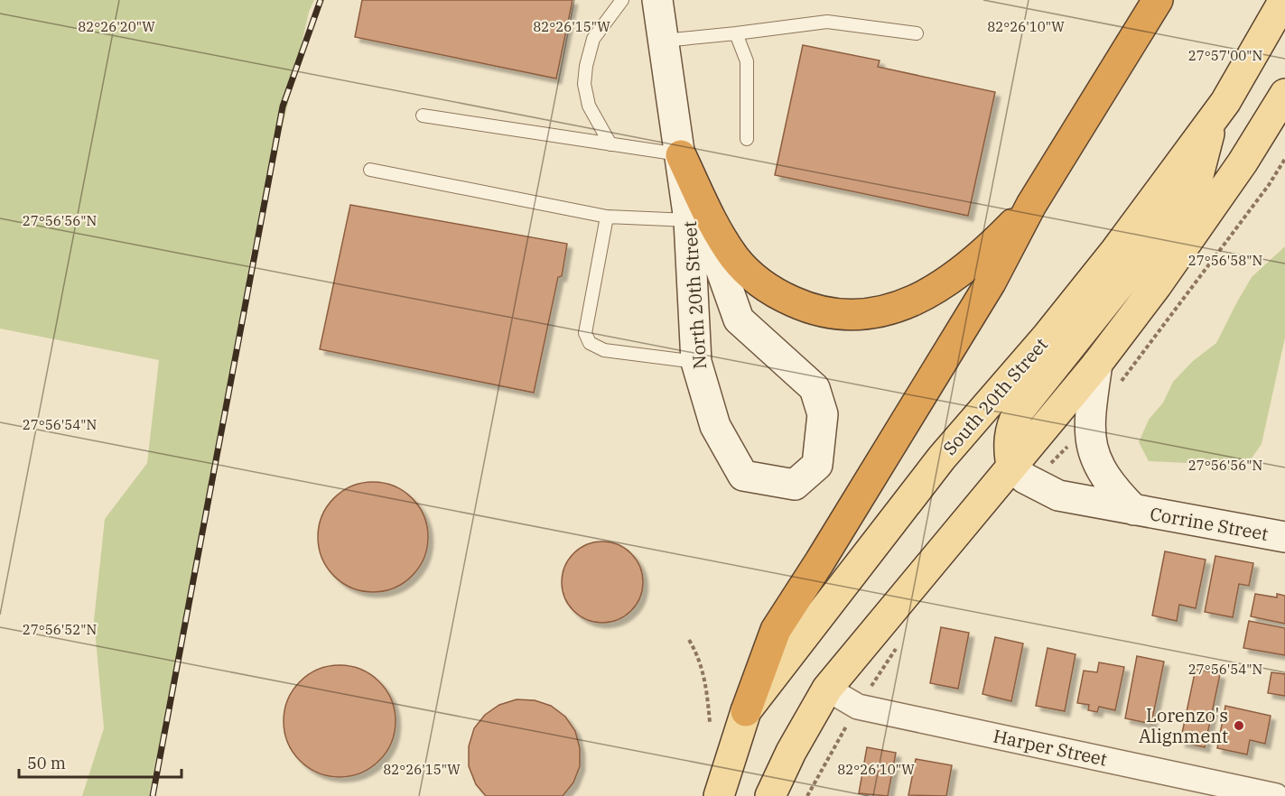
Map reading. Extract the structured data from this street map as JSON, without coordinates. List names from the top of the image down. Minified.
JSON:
{"streets":{"main road":["South 20th Street"],"street":["North 20th Street","Corrine Street","Harper Street"]},"places":["Lorenzo's Alignment"],"scale_bar":"50 m","coordinates":["82°26'20\"W","82°26'15\"W","82°26'10\"W","27°57'00\"N","27°56'56\"N","27°56'58\"N","27°56'54\"N","27°56'52\"N"]}
